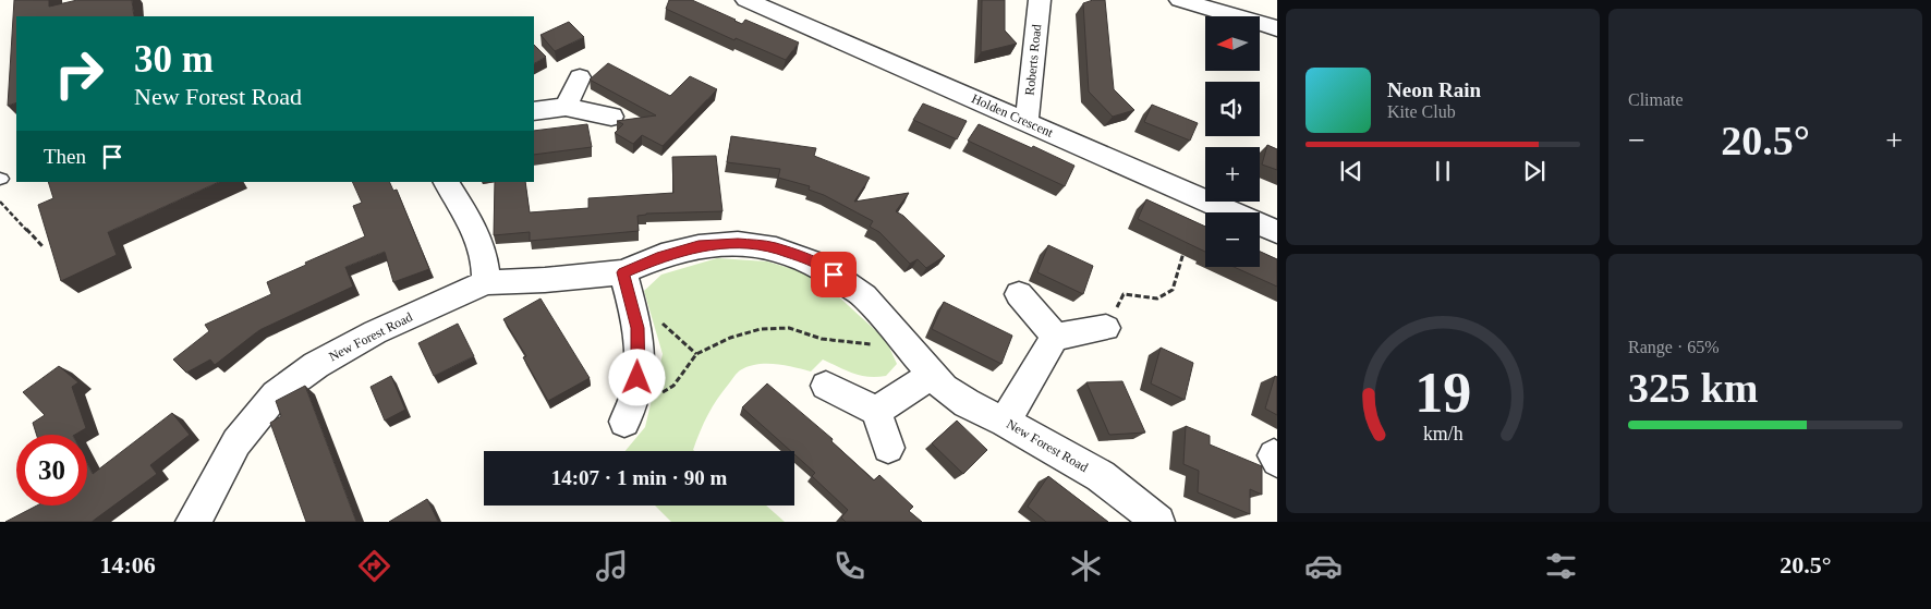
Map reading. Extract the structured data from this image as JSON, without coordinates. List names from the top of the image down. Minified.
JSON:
{"streets":{"street":["Roberts Road","Holden Crescent","New Forest Road"]},"crossings":[["Roberts Road","Holden Crescent"]],"north":"left","page":{"tile":["Climate",["Range · 65%","325 km"]],"map_buttons":["+","−"],"turn":["30 m","New Forest Road"],"song":["Neon Rain","Kite Club"],"heat":["−","20.5°","+"],"then":"Then","limit":"30","trip":"14:07 · 1 min · 90 m","tabs":["14:06","20.5°"],"gauge":["19","km/h"]}}
